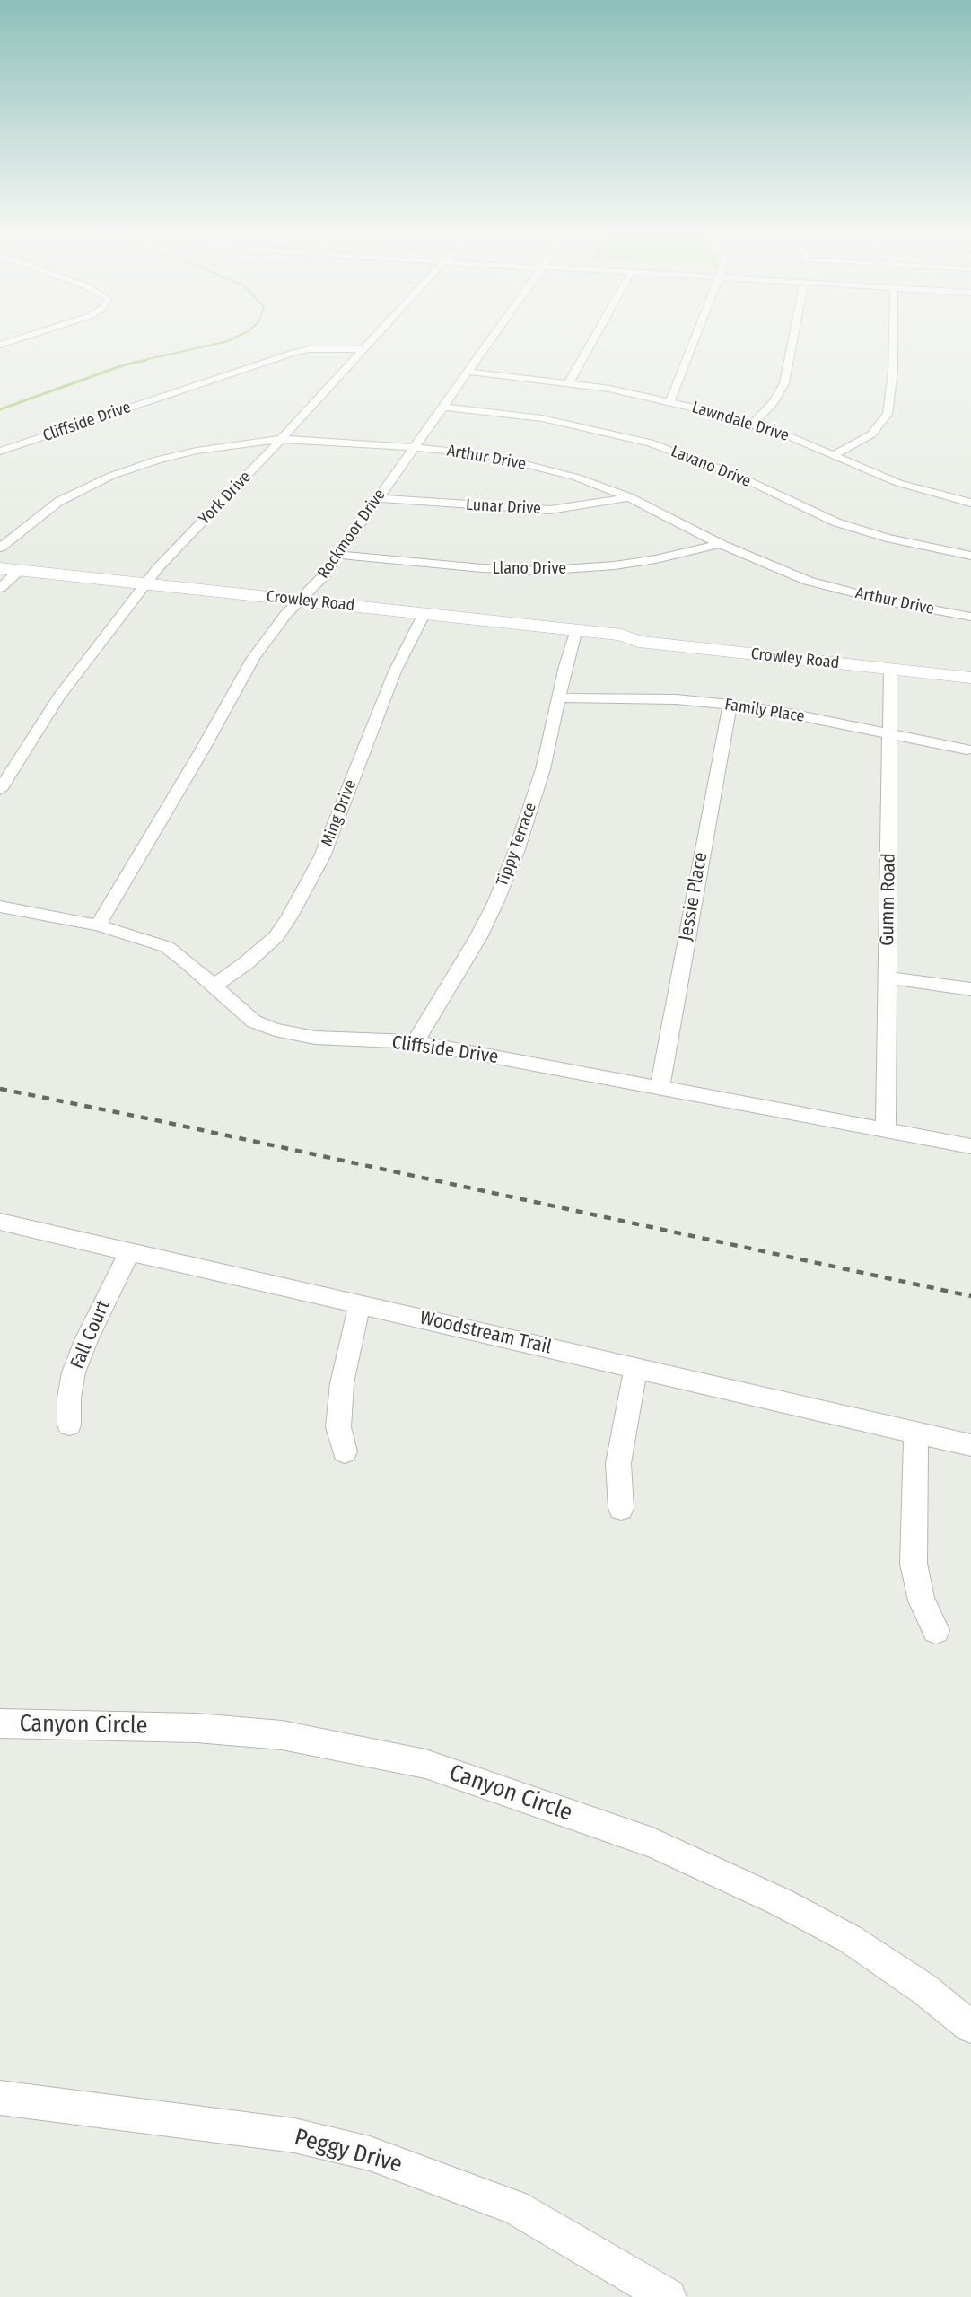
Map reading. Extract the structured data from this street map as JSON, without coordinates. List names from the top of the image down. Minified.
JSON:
{"streets":{"main road":["Crowley Road"],"street":["Cliffside Drive","Lawndale Drive","Arthur Drive","Lavano Drive","York Drive","Lunar Drive","Rockmoor Drive","Llano Drive","Family Place","Ming Drive","Tippy Terrace","Jessie Place","Gumm Road","Woodstream Trail","Fall Court","Canyon Circle","Peggy Drive"]},"crossings":[["Cliffside Drive","York Drive"],["Cliffside Drive","Rockmoor Drive"],["Cliffside Drive","Ming Drive"],["Cliffside Drive","Tippy Terrace"],["Cliffside Drive","Jessie Place"],["Cliffside Drive","Gumm Road"],["Lawndale Drive","Rockmoor Drive"],["Arthur Drive","York Drive"],["Arthur Drive","Lunar Drive"],["Arthur Drive","Rockmoor Drive"],["Arthur Drive","Llano Drive"],["Lavano Drive","Rockmoor Drive"],["York Drive","Crowley Road"],["Lunar Drive","Rockmoor Drive"],["Rockmoor Drive","Llano Drive"],["Rockmoor Drive","Crowley Road"],["Crowley Road","Ming Drive"],["Crowley Road","Tippy Terrace"],["Crowley Road","Gumm Road"],["Family Place","Tippy Terrace"],["Family Place","Jessie Place"],["Family Place","Gumm Road"],["Woodstream Trail","Fall Court"]]}
